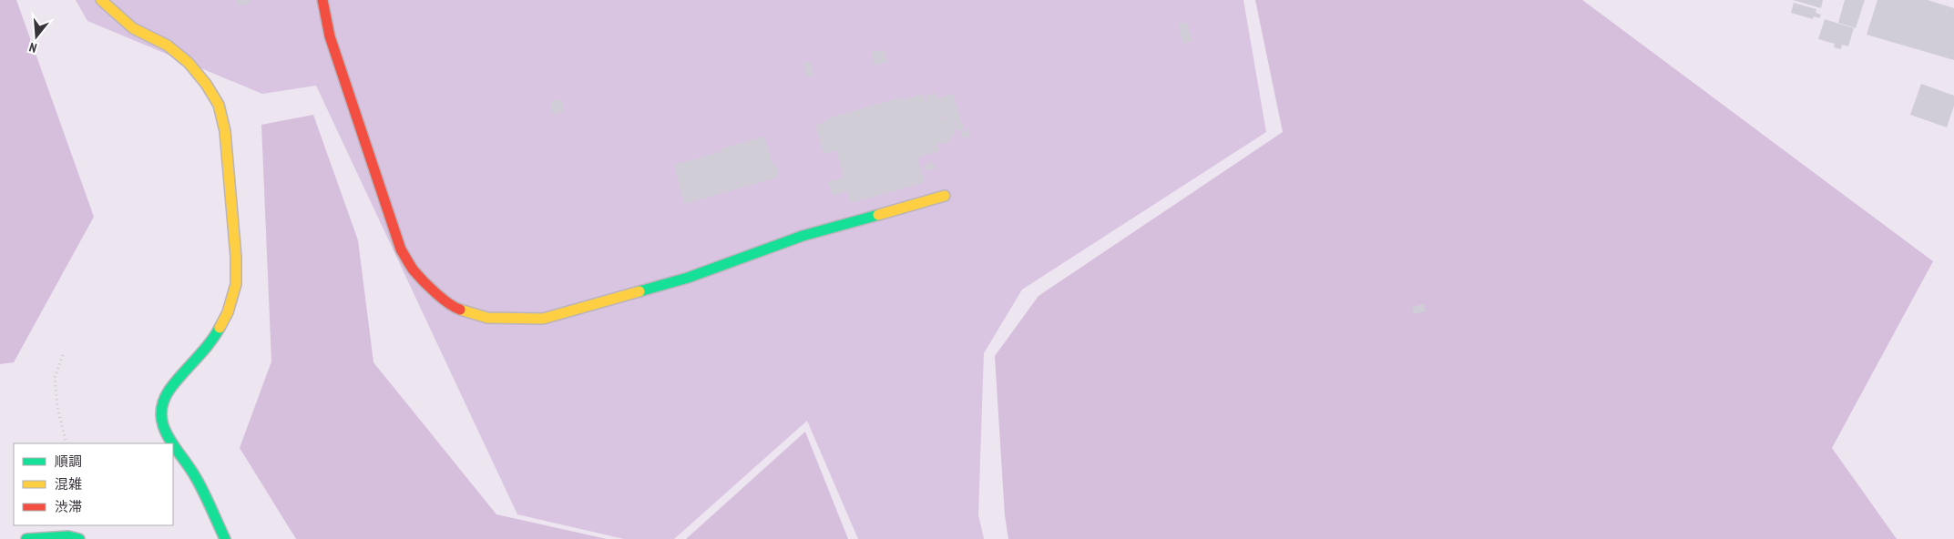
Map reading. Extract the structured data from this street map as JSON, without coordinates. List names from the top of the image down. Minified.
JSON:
{"legend":["順調","混雑","渋滞"],"north":"bottom"}
